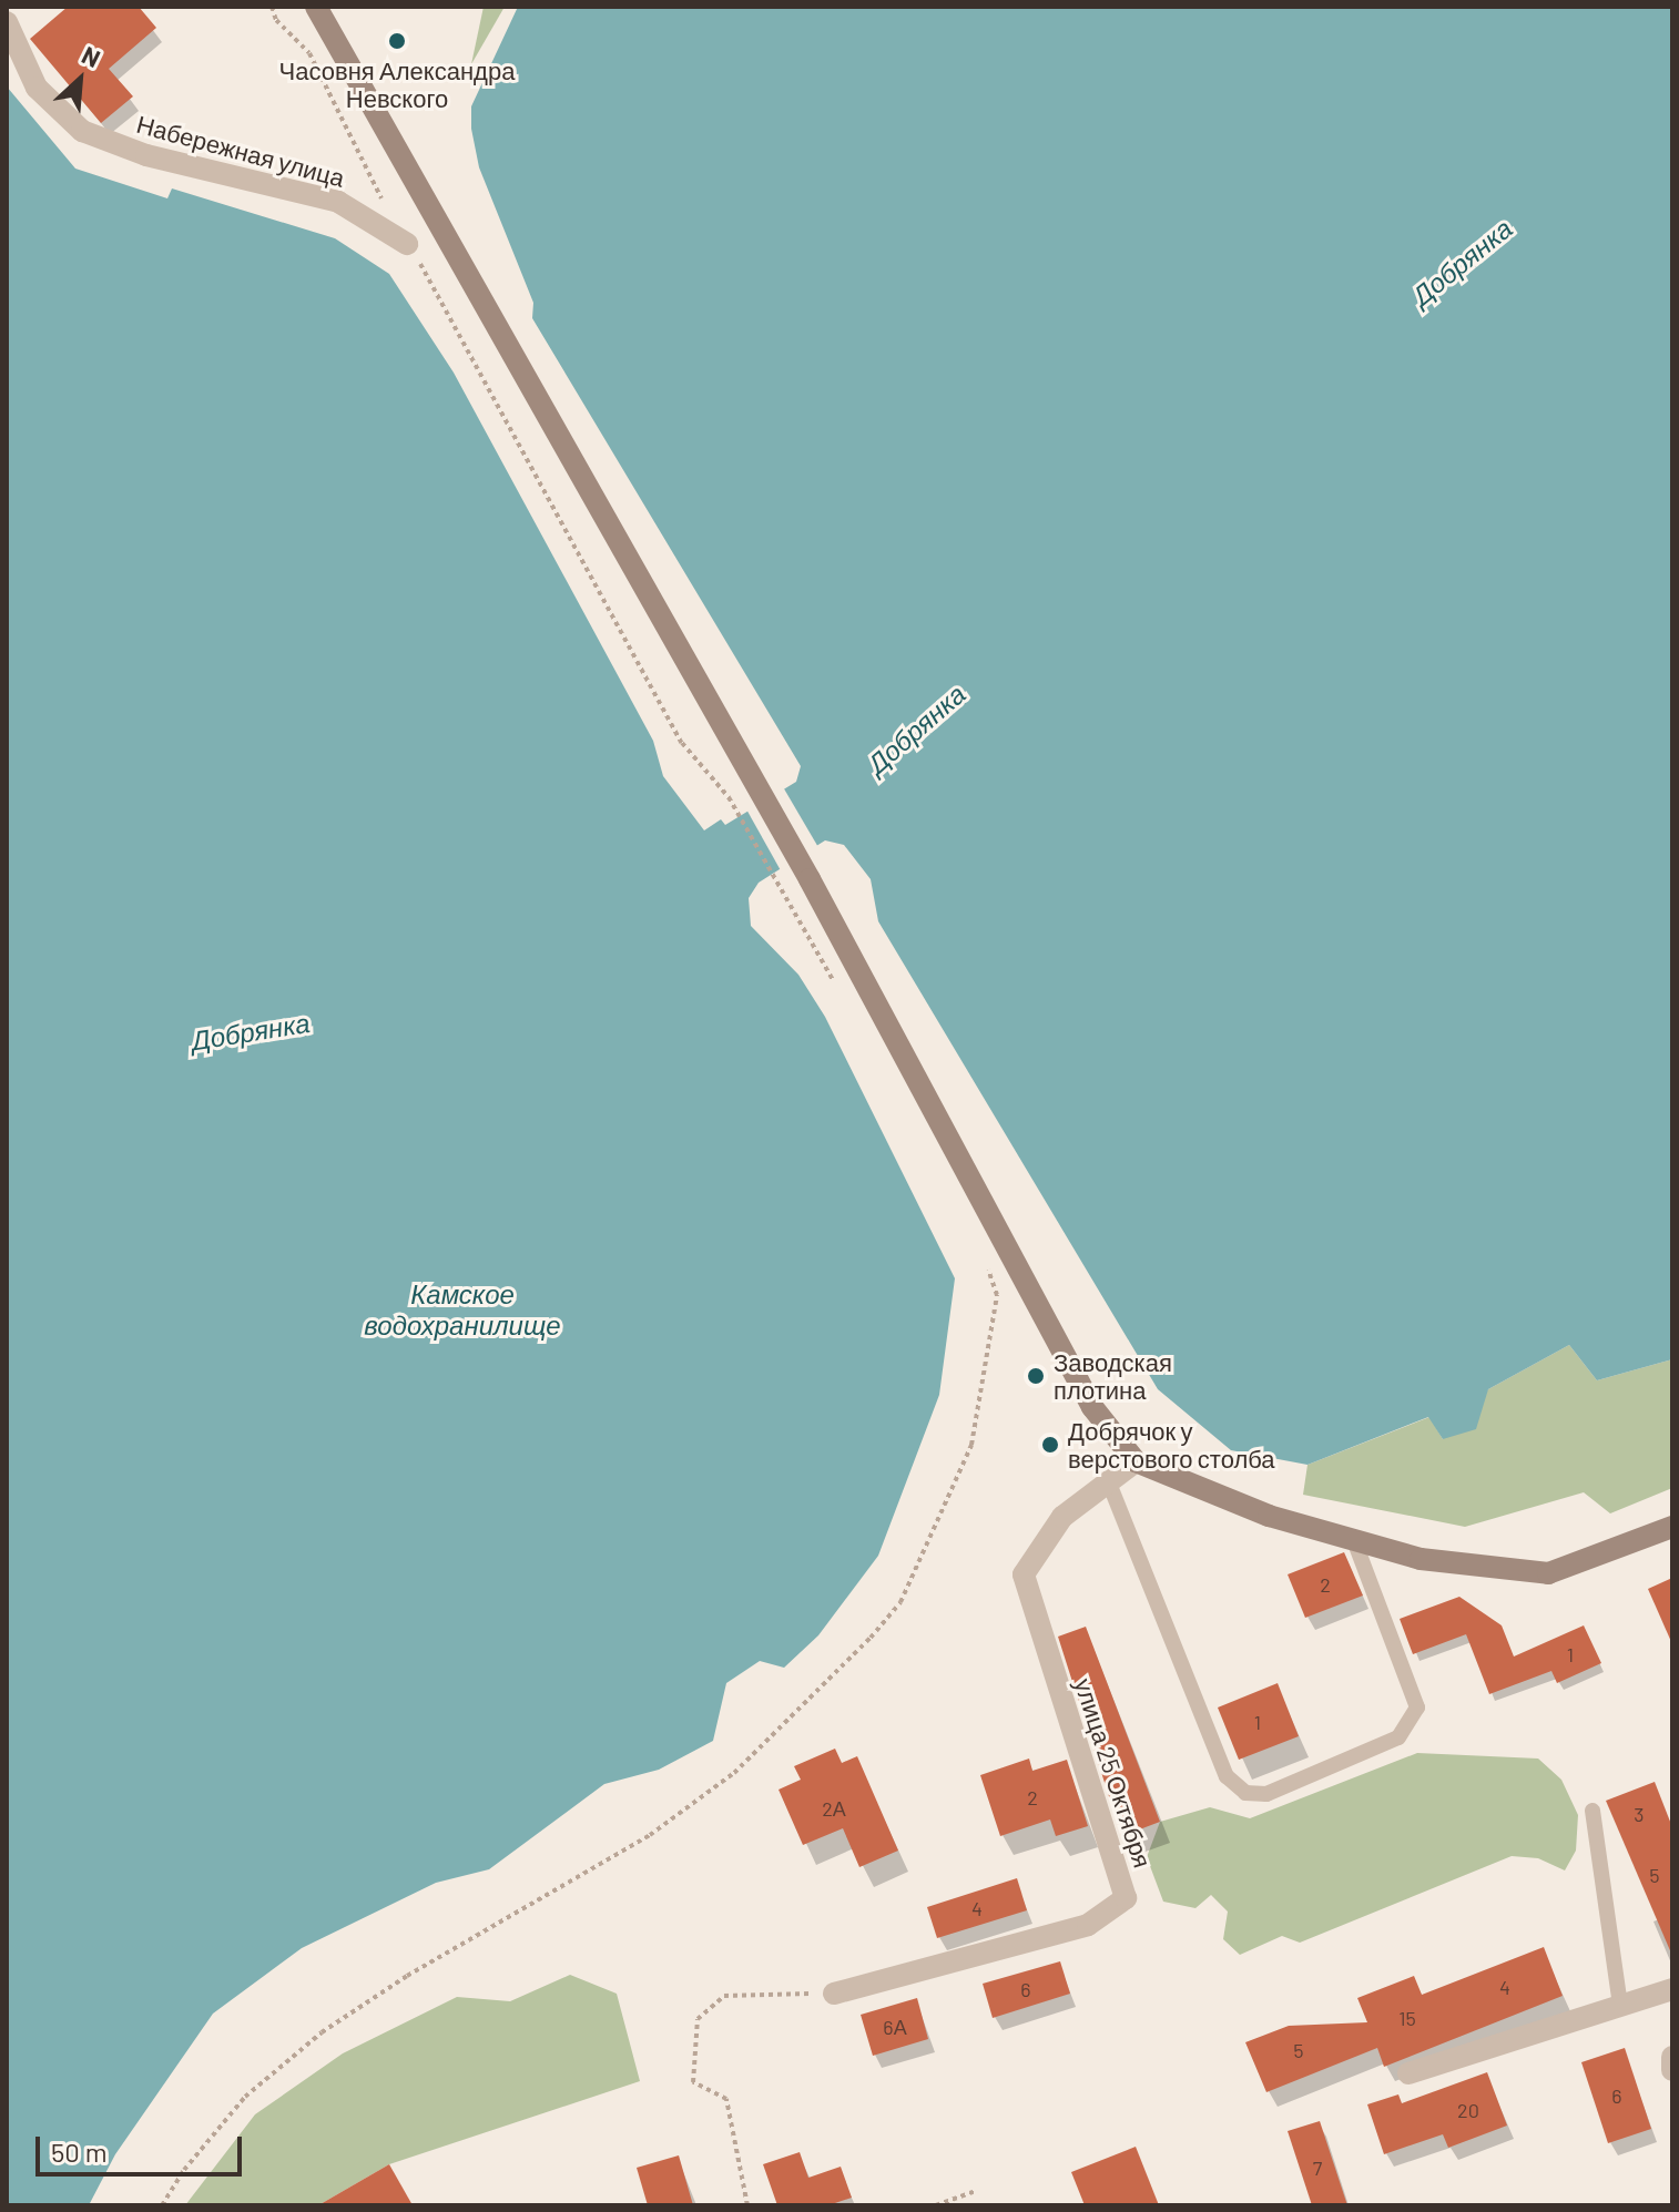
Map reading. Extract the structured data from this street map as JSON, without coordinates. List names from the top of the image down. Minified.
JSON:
{"streets":{"street":["Набережная улица","улица 25 Октября"]},"water":["Добрянка","Камское водохранилище"],"places":["Часовня Александра Невского","Заводская плотина","Добрячок у верстового столба"],"house_numbers":["2","1","1","2","2А","3","5","4","4","6","15","6А","5","6","20","7"],"scale_bar":"50 m","north":"top right"}
